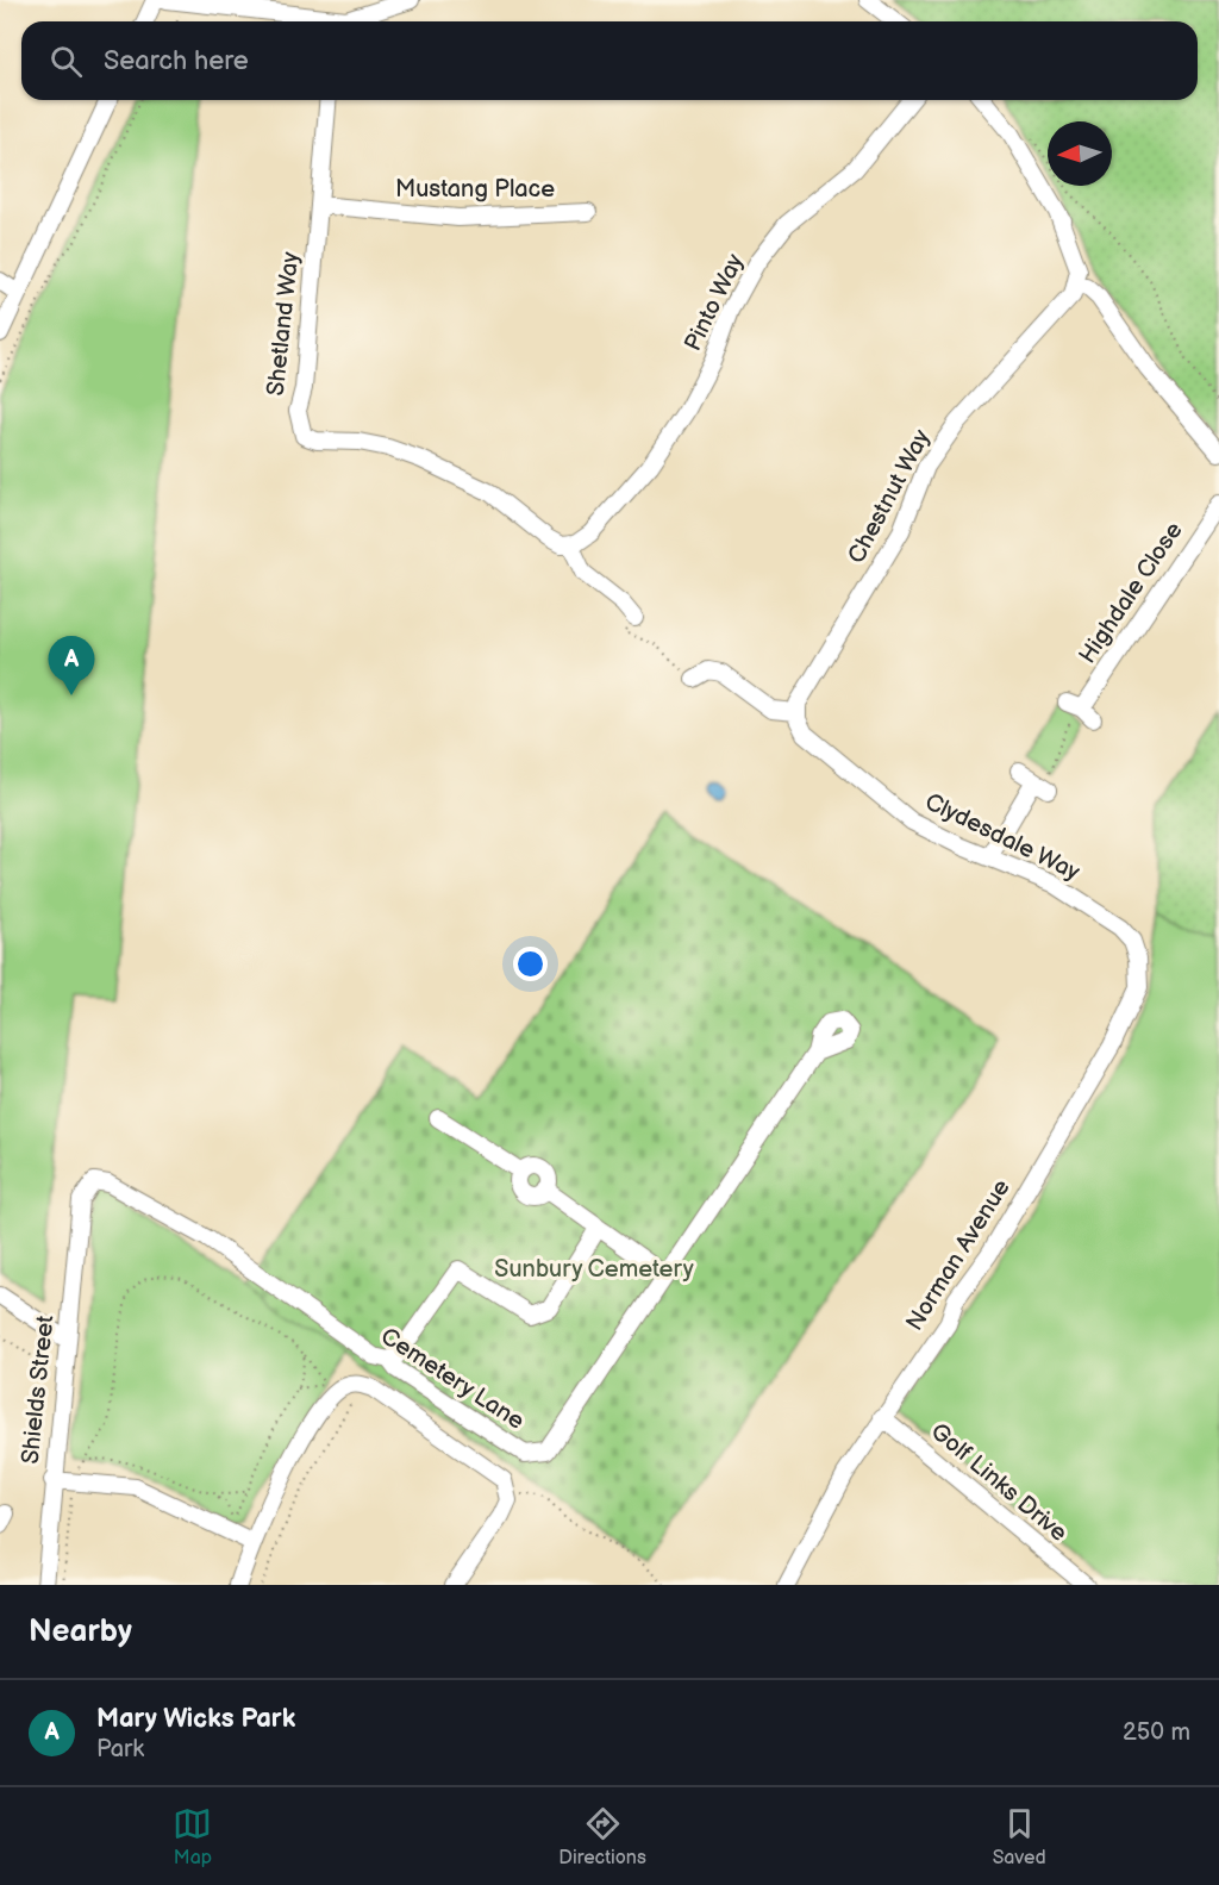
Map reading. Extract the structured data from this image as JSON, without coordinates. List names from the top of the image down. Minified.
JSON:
{"streets":{"street":["Mustang Place","Pinto Way","Shetland Way","Chestnut Way","Highdale Close","Clydesdale Way","Norman Avenue","Cemetery Lane","Shields Street","Golf Links Drive"]},"crossings":[["Mustang Place","Shetland Way"],["Pinto Way","Shetland Way"],["Chestnut Way","Clydesdale Way"],["Clydesdale Way","Norman Avenue"],["Norman Avenue","Golf Links Drive"],["Cemetery Lane","Shields Street"]],"parks":["Sunbury Cemetery"],"north":"left","page":{"search":"Search here","pins":"A","heading":"Nearby","list":[{"mark":"A","name":"Mary Wicks Park","note":"Park","value":"250 m"}],"nav":["Map","Directions","Saved"]}}
